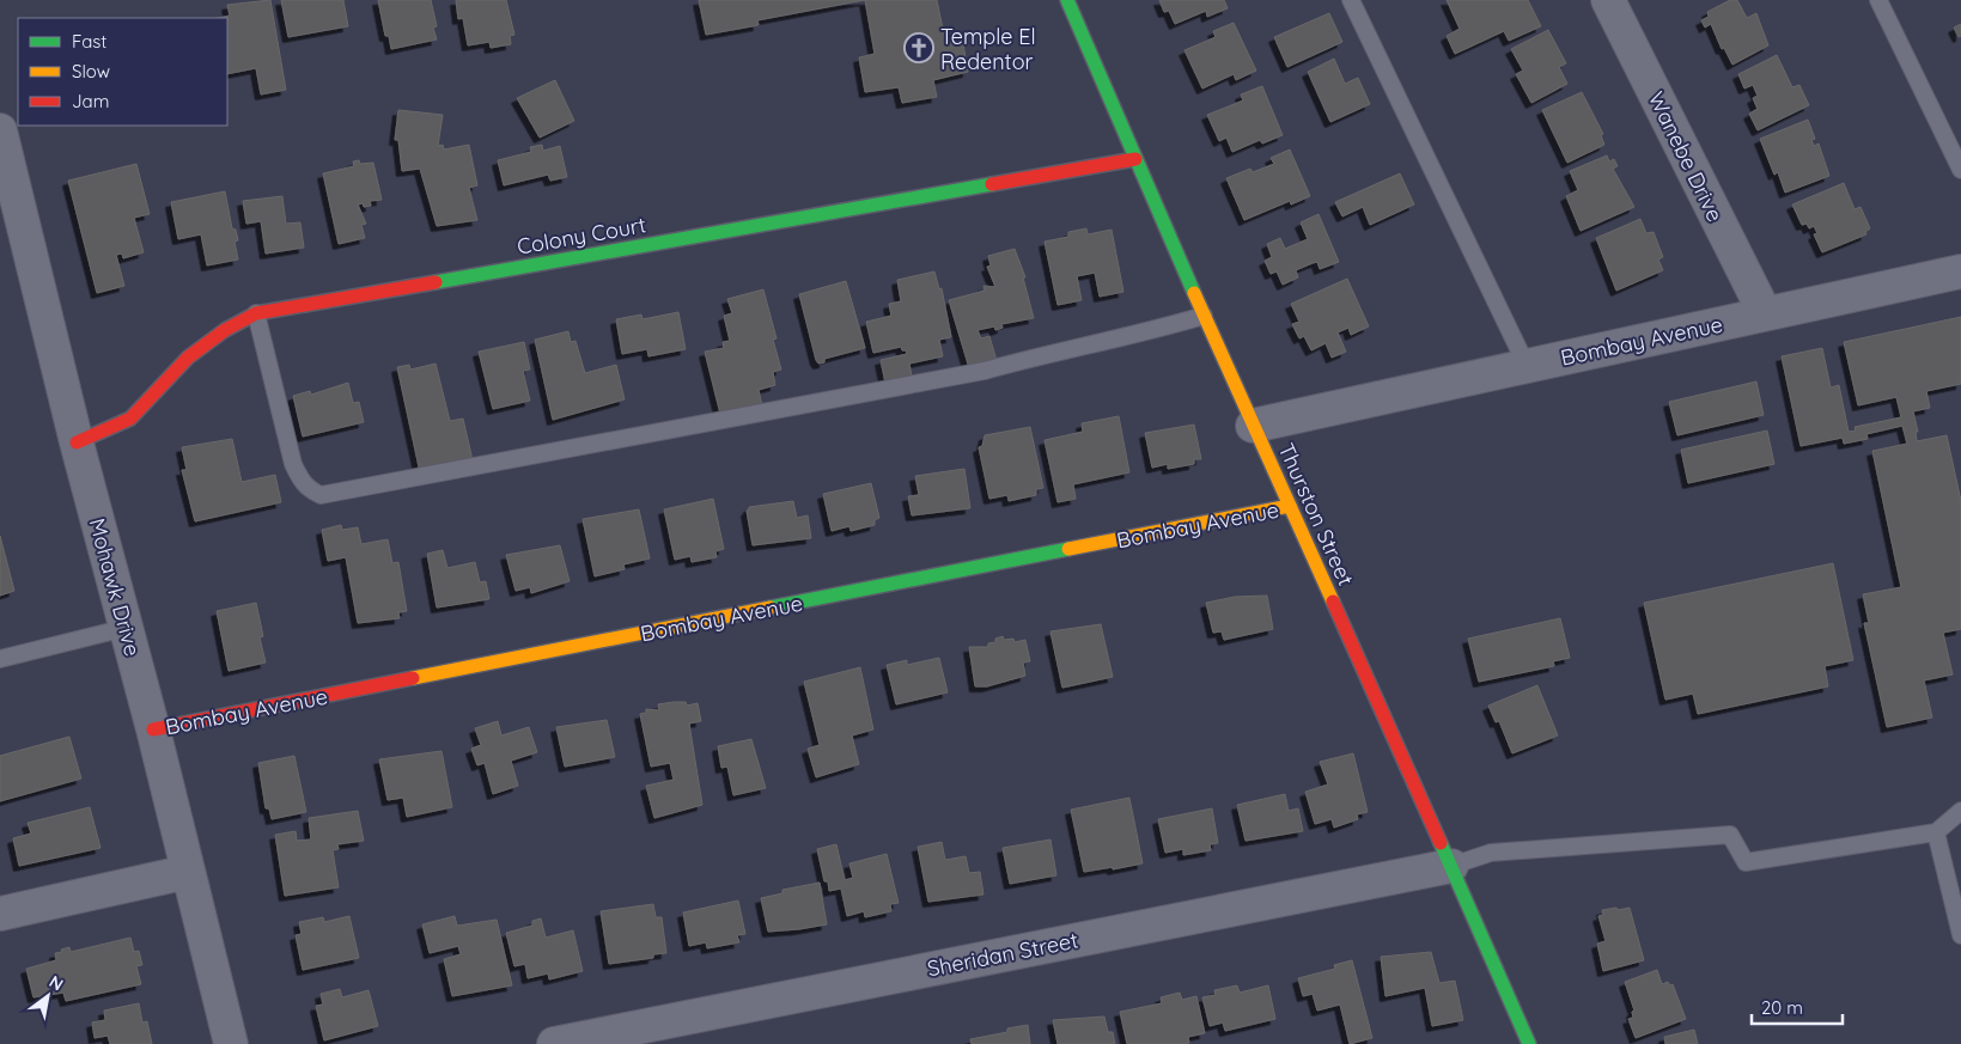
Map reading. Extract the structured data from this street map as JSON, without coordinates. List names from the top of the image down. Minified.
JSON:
{"streets":{"street":["Wanebe Drive","Colony Court","Bombay Avenue","Thurston Street","Mohawk Drive","Sheridan Street"]},"crossings":[["Wanebe Drive","Bombay Avenue"],["Colony Court","Thurston Street"],["Colony Court","Mohawk Drive"],["Bombay Avenue","Thurston Street"],["Bombay Avenue","Mohawk Drive"],["Thurston Street","Sheridan Street"]],"places":{"church":["Temple El Redentor"]},"legend":["Fast","Slow","Jam"],"scale_bar":"20 m","north":"top right"}
